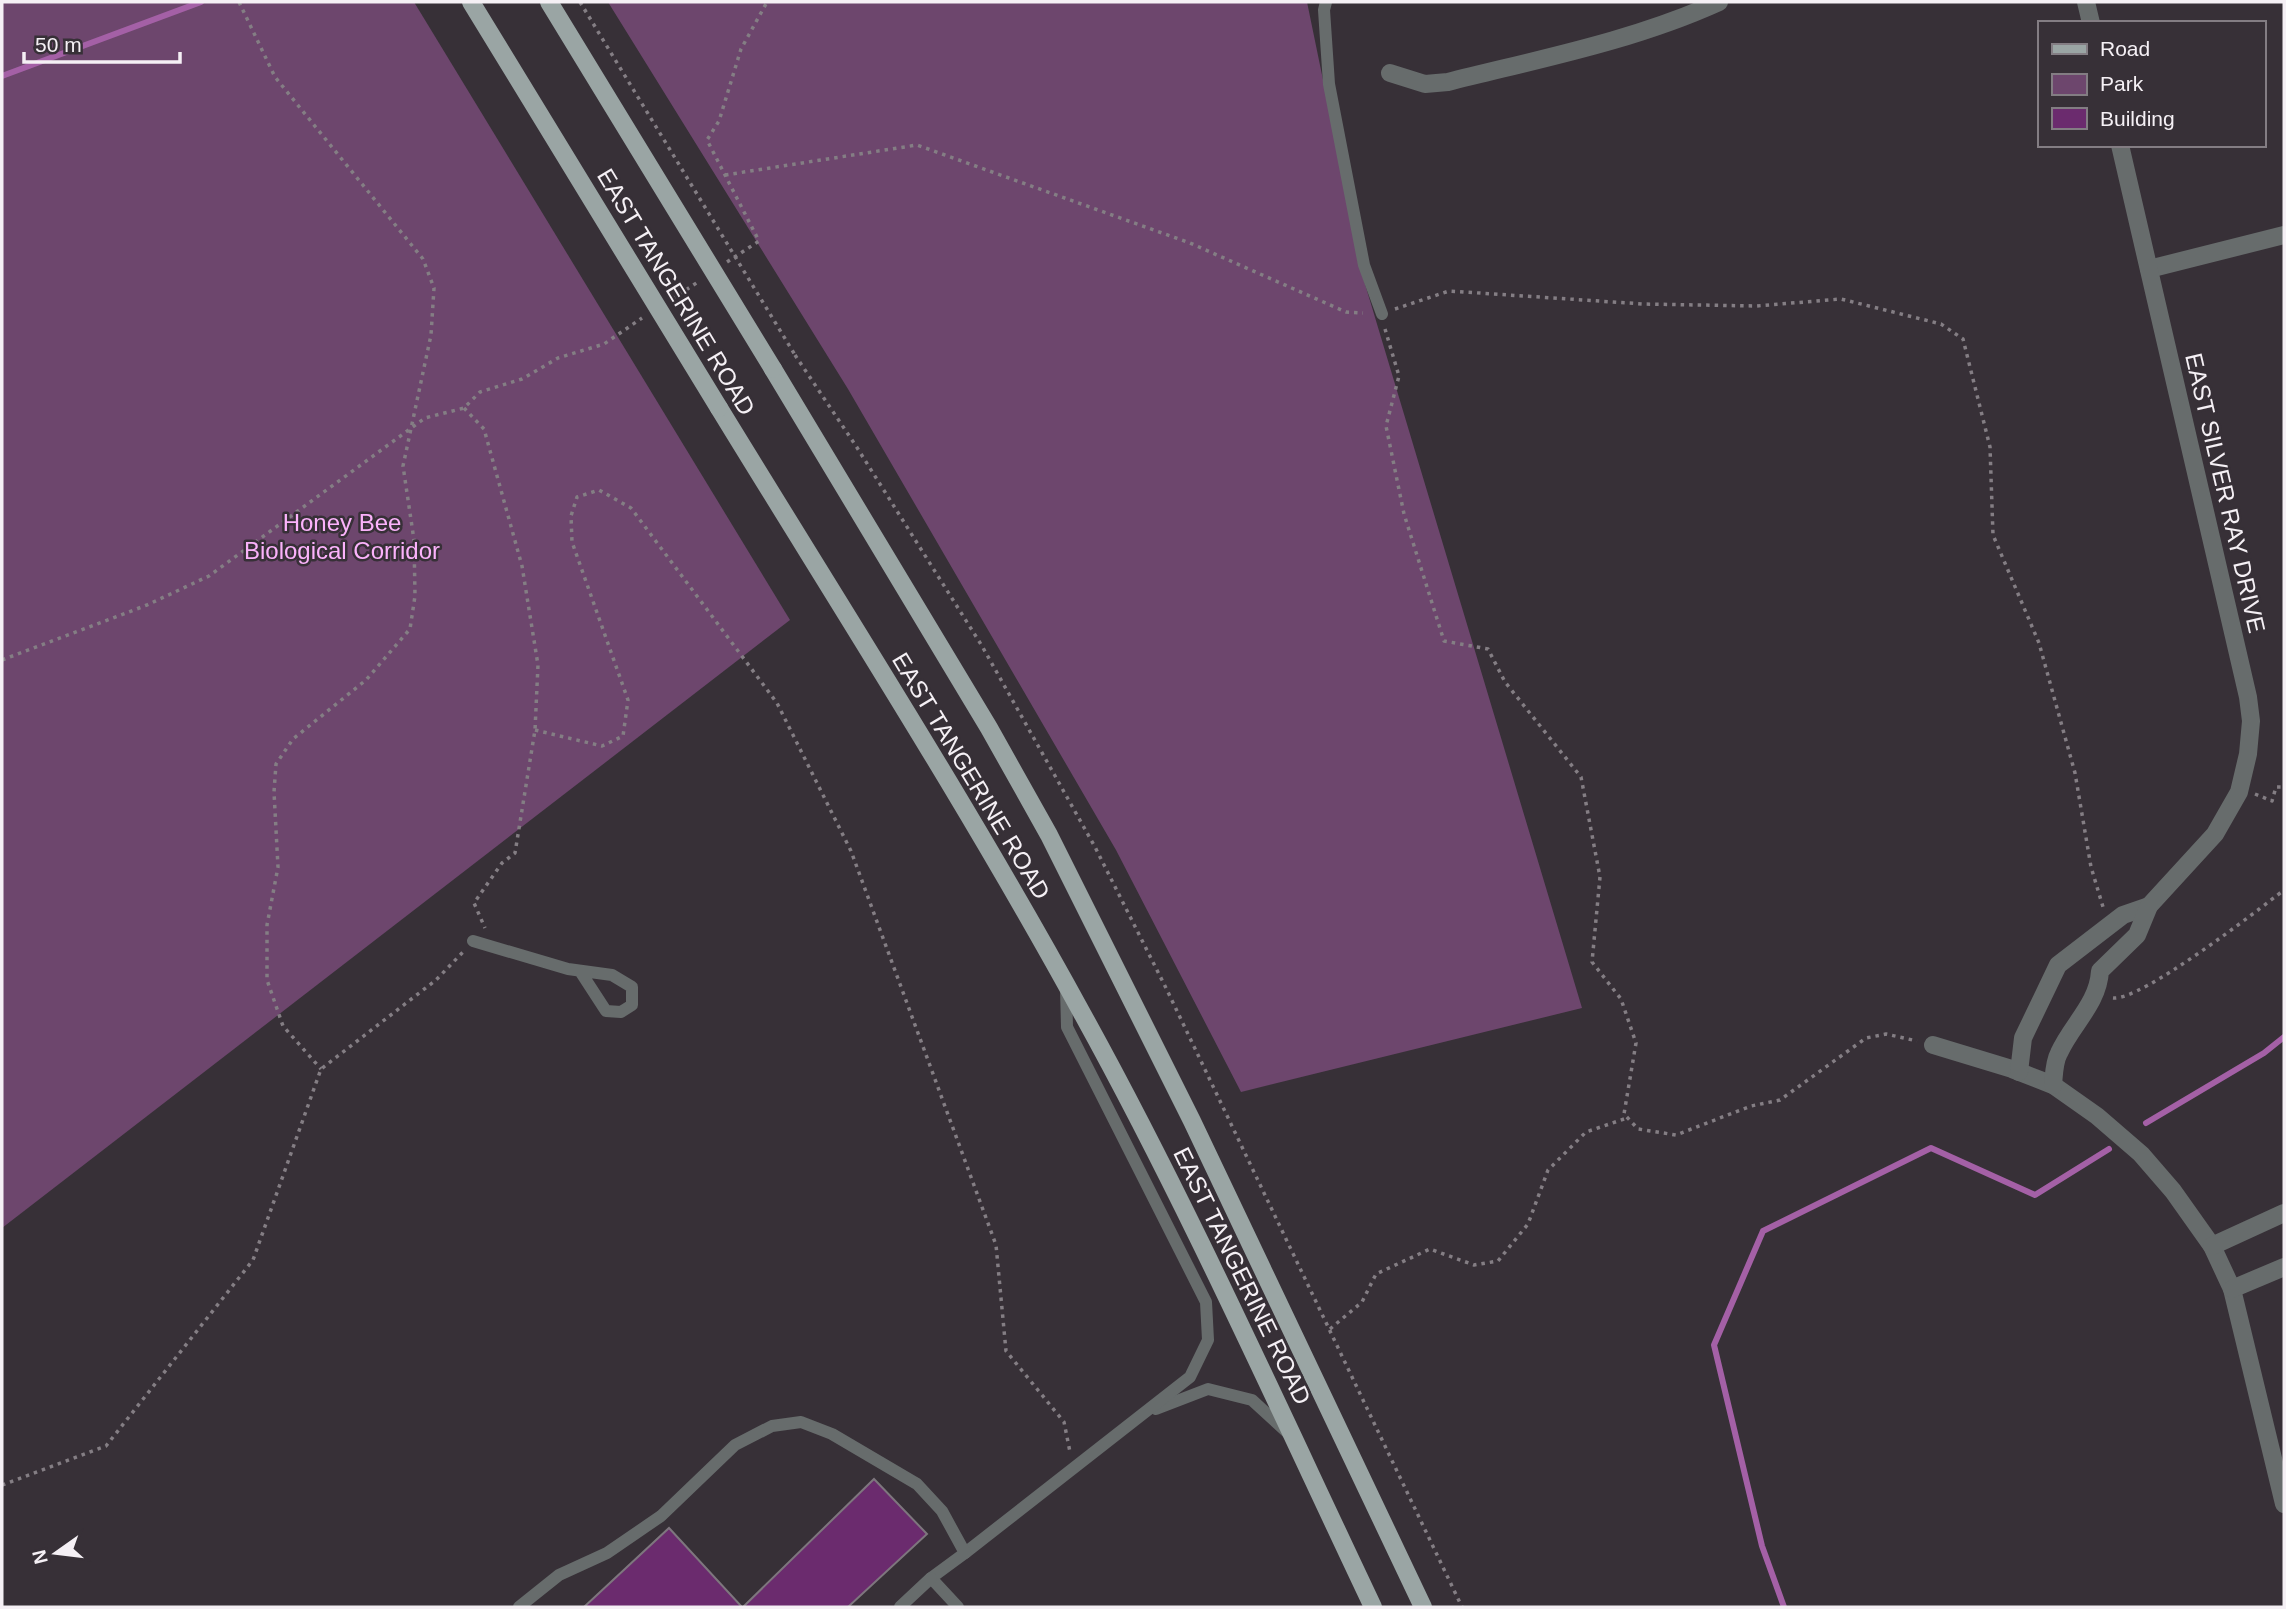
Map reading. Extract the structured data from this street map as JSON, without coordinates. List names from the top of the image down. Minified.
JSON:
{"streets":{"main road":["EAST TANGERINE ROAD"],"street":["EAST SILVER RAY DRIVE"]},"parks":["Honey Bee Biological Corridor"],"legend":["Road","Park","Building"],"scale_bar":"50 m","north":"left"}
